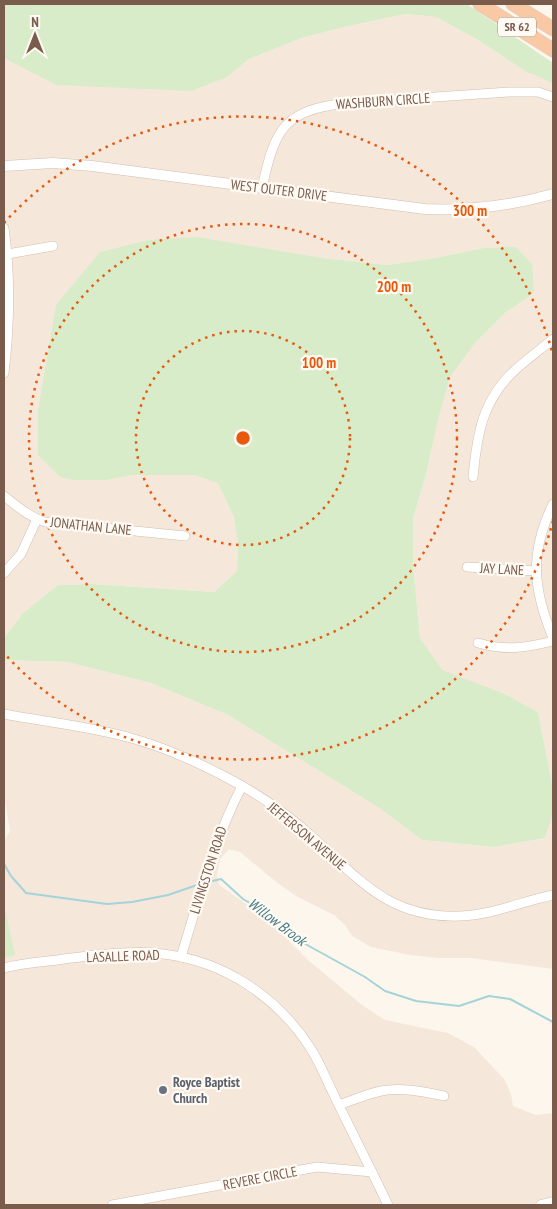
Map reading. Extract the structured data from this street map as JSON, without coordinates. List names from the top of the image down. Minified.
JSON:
{"streets":{"highway":["SR 62"],"street":["WASHBURN CIRCLE","WEST OUTER DRIVE","JONATHAN LANE","JAY LANE","JEFFERSON AVENUE","LIVINGSTON ROAD","LASALLE ROAD","REVERE CIRCLE"]},"crossings":[["WASHBURN CIRCLE","WEST OUTER DRIVE"],["JEFFERSON AVENUE","LIVINGSTON ROAD"],["LIVINGSTON ROAD","LASALLE ROAD"],["LASALLE ROAD","REVERE CIRCLE"]],"water":["Willow Brook"],"places":["Royce Baptist Church"],"north":"top","rings":["300 m","200 m","100 m"]}
